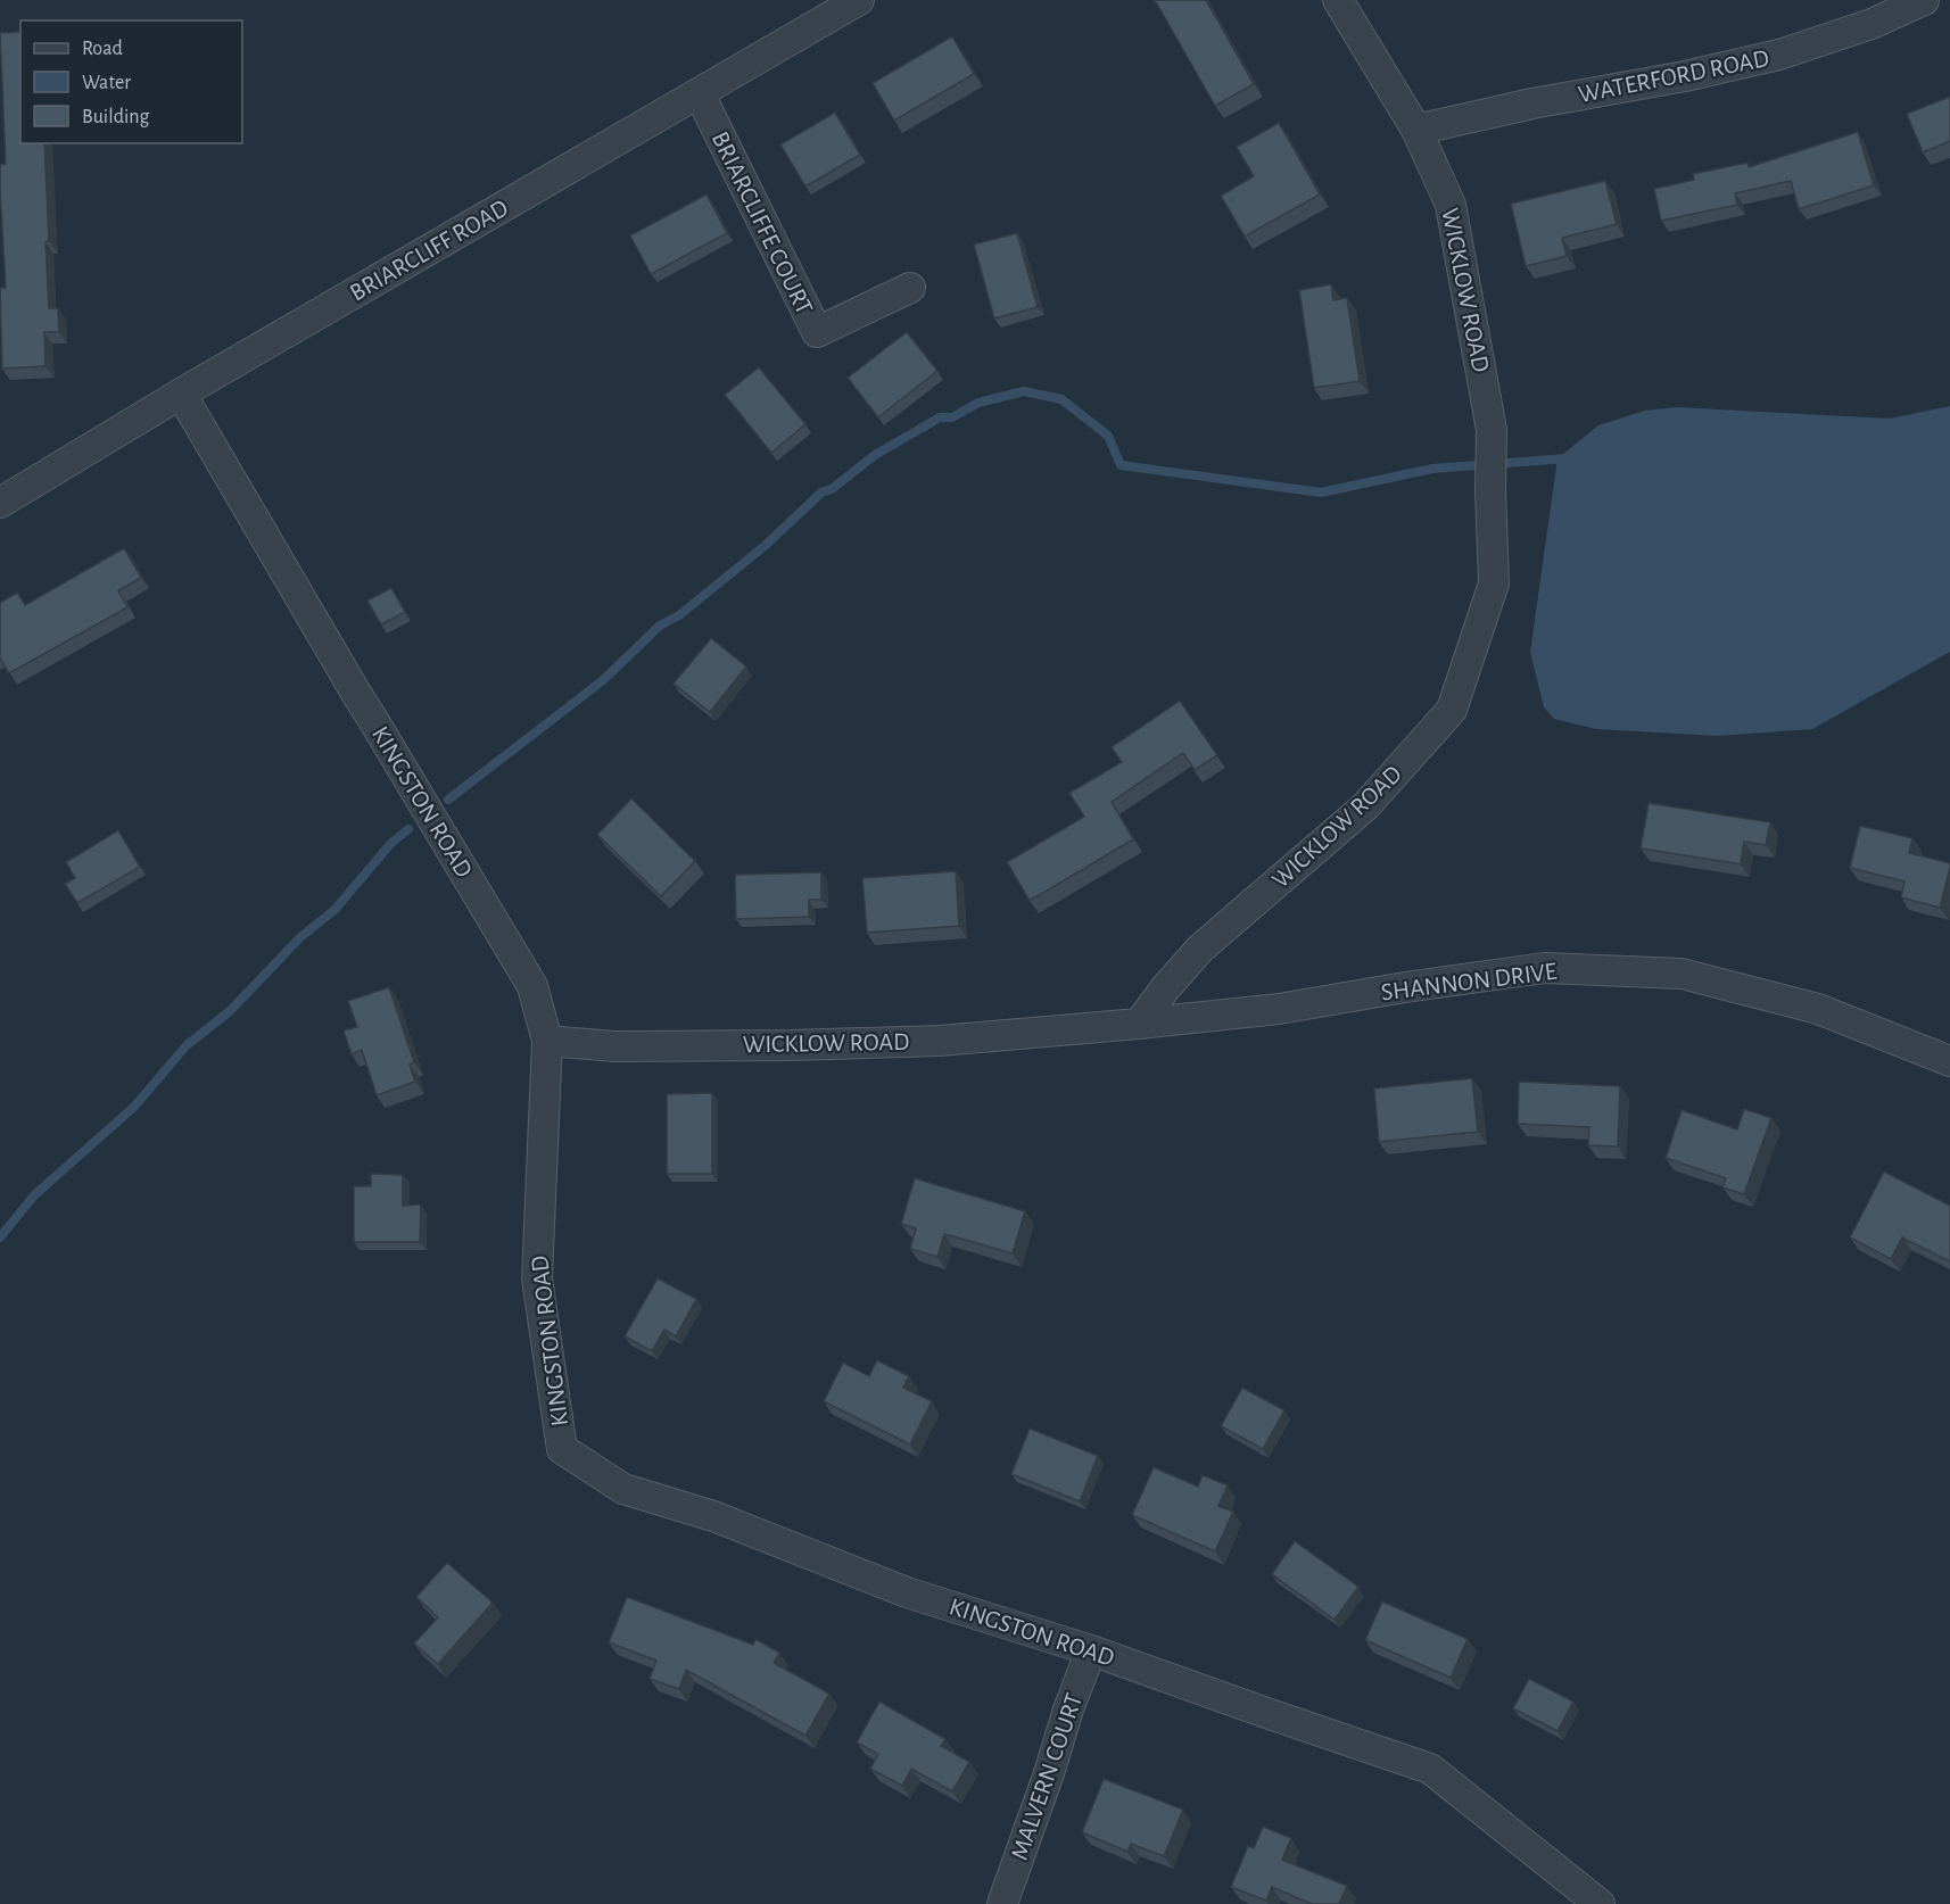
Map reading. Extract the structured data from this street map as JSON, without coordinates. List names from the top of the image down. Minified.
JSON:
{"streets":{"street":["WATERFORD ROAD","BRIARCLIFFE COURT","BRIARCLIFF ROAD","WICKLOW ROAD","KINGSTON ROAD","SHANNON DRIVE","MALVERN COURT"]},"crossings":[["WATERFORD ROAD","WICKLOW ROAD"],["BRIARCLIFFE COURT","BRIARCLIFF ROAD"],["BRIARCLIFF ROAD","KINGSTON ROAD"],["WICKLOW ROAD","KINGSTON ROAD"],["WICKLOW ROAD","SHANNON DRIVE"],["KINGSTON ROAD","MALVERN COURT"]],"legend":["Road","Water","Building"]}
